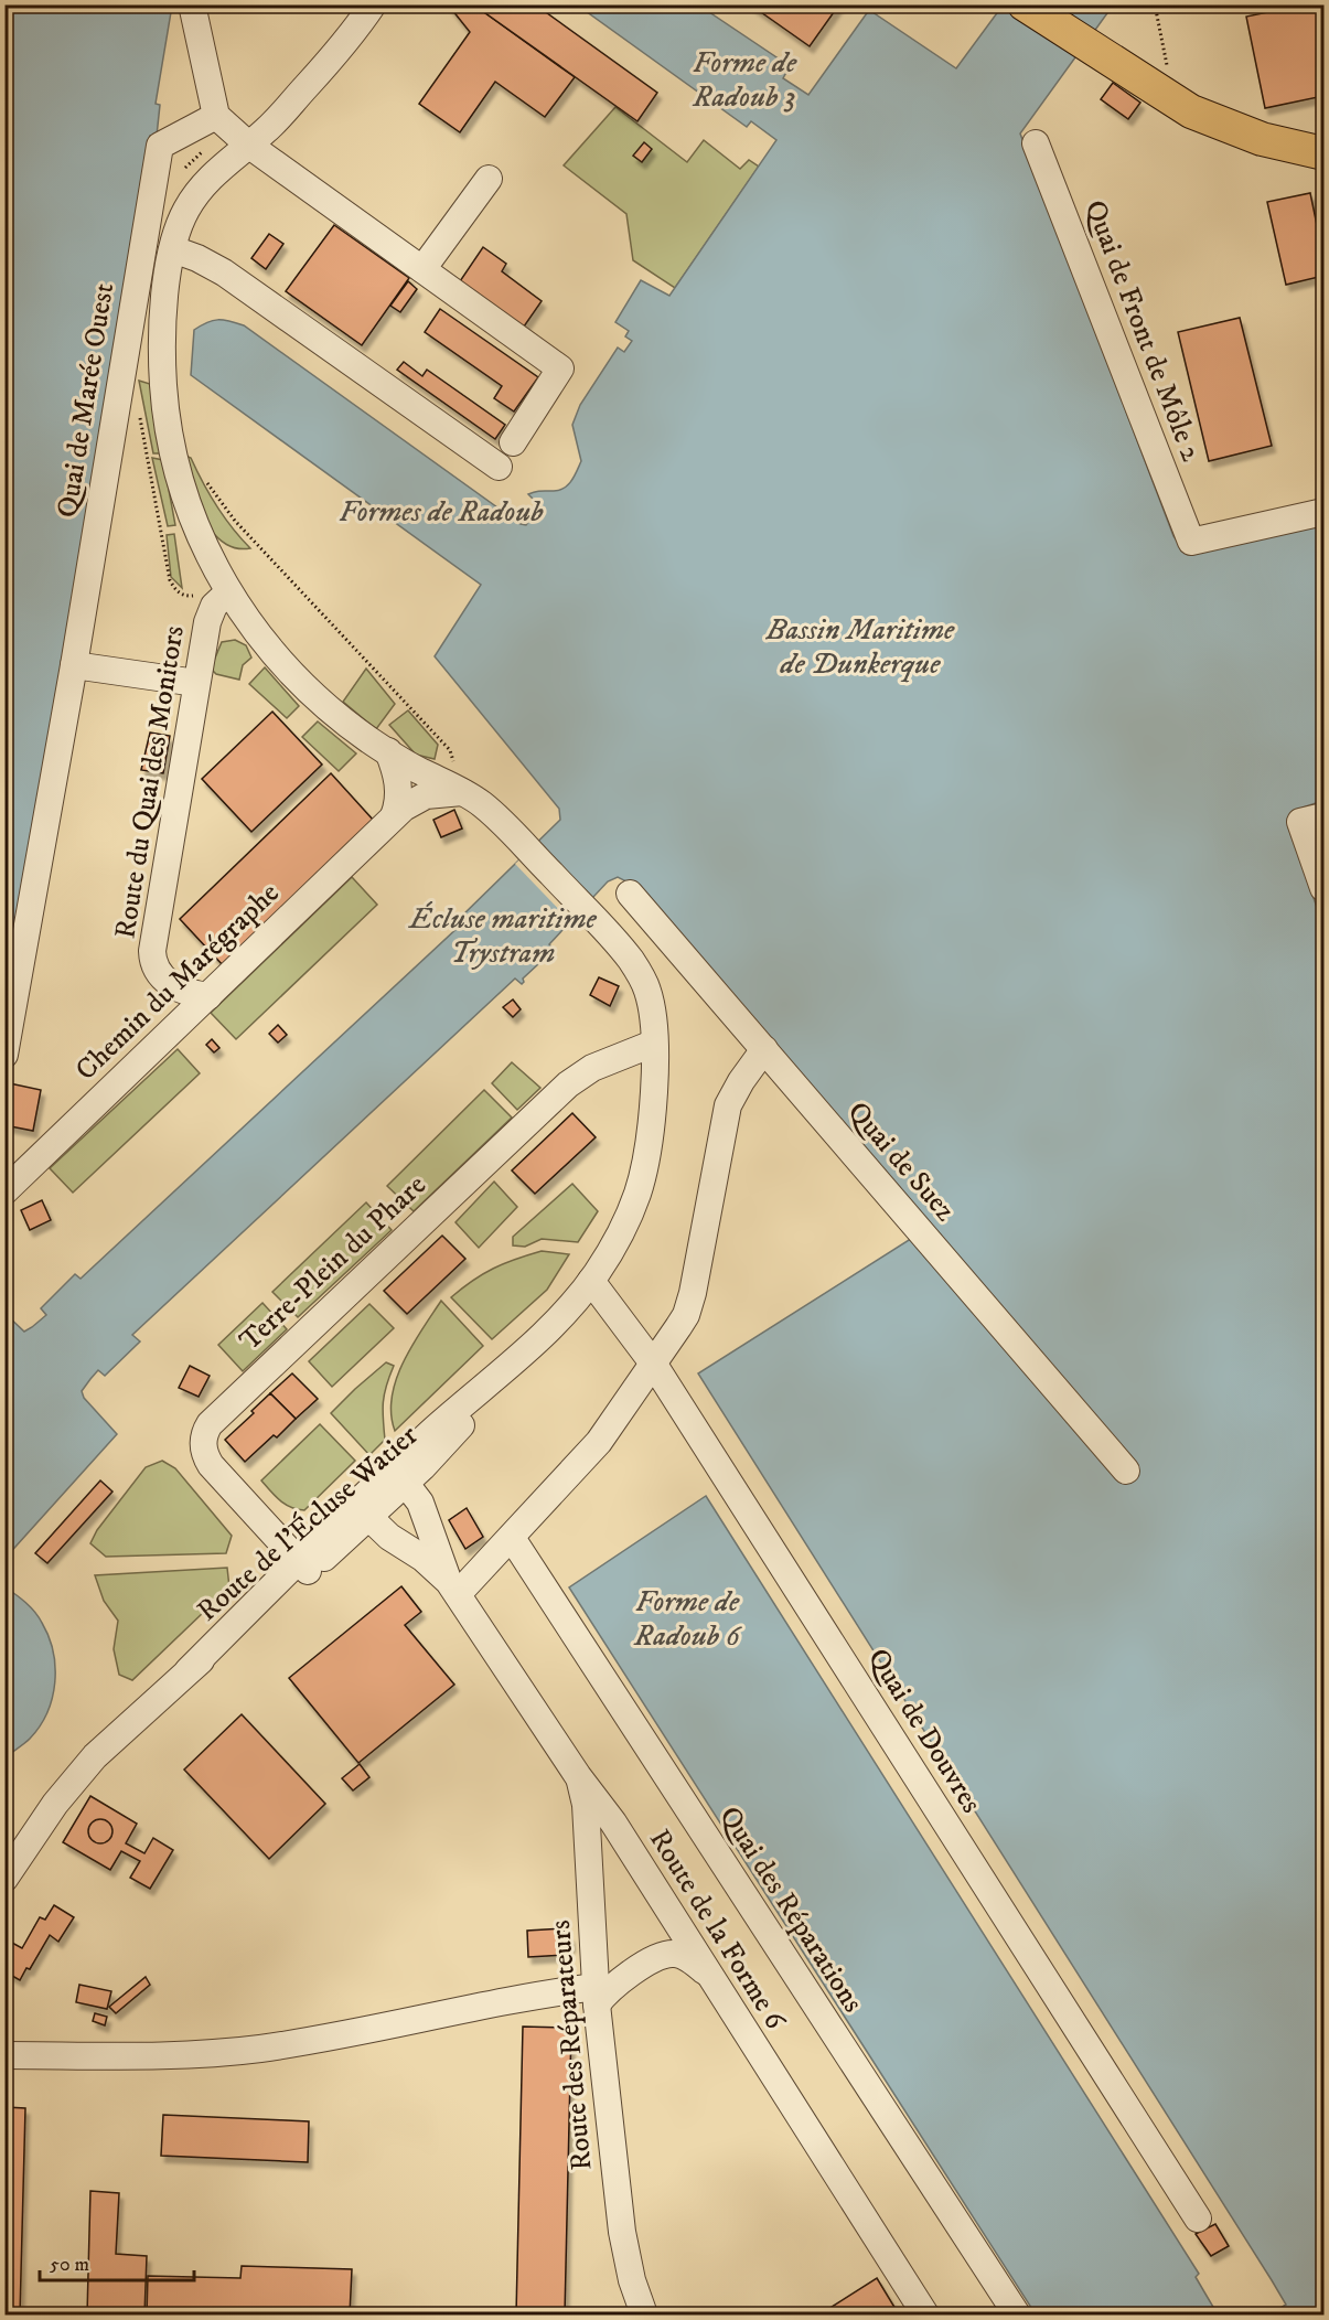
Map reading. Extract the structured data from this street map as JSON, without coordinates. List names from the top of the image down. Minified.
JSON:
{"streets":{"street":["Quai de Front de Môle 2","Quai de Marée Ouest","Route du Quai des Monitors","Chemin du Marégraphe","Quai de Suez","Terre-Plein du Phare","Route de l'Écluse Watier","Quai de Douvres","Quai des Réparations","Route de la Forme 6","Route des Réparateurs"]},"crossings":[["Route du Quai des Monitors","Chemin du Marégraphe"],["Route du Quai des Monitors","Route de l'Écluse Watier"],["Chemin du Marégraphe","Route de l'Écluse Watier"],["Terre-Plein du Phare","Route de l'Écluse Watier"],["Route de l'Écluse Watier","Quai de Douvres"],["Route de l'Écluse Watier","Route de la Forme 6"],["Route de la Forme 6","Route des Réparateurs"]],"water":["Forme de Radoub 3","Formes de Radoub","Bassin Maritime de Dunkerque","Écluse maritime Trystram","Forme de Radoub 6"],"scale_bar":"50 m"}
